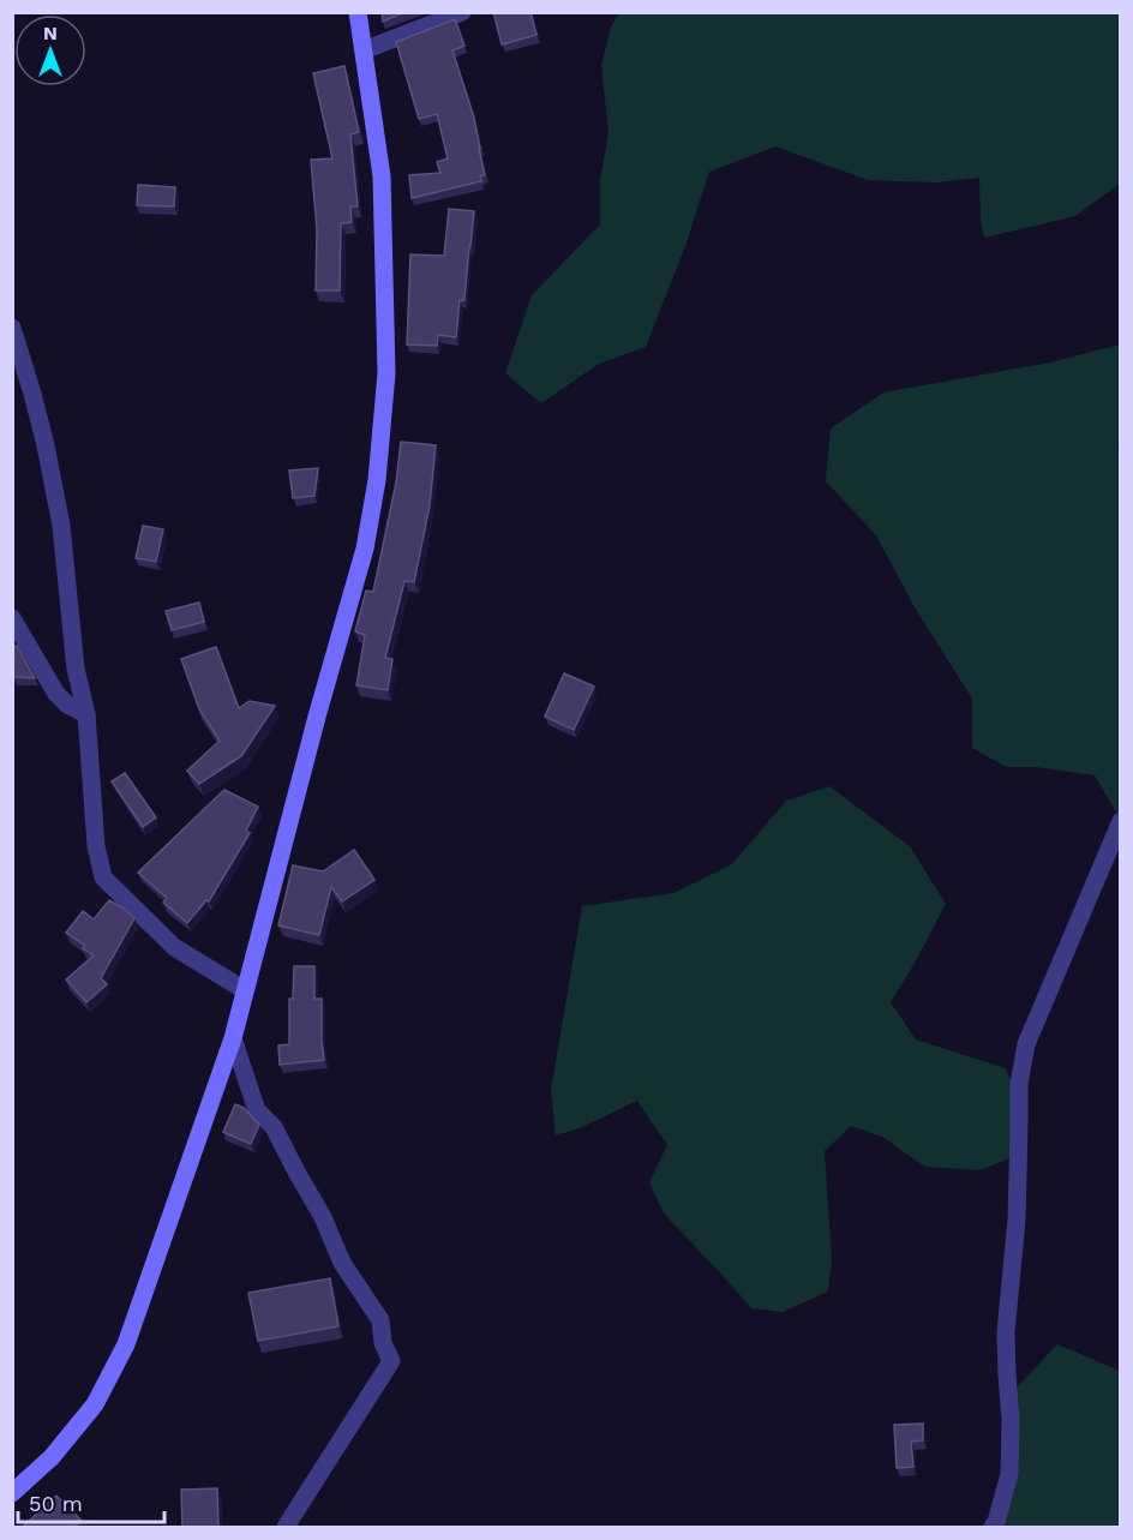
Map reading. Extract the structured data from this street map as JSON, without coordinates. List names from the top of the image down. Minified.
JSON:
{"scale_bar":"50 m","north":"top"}
